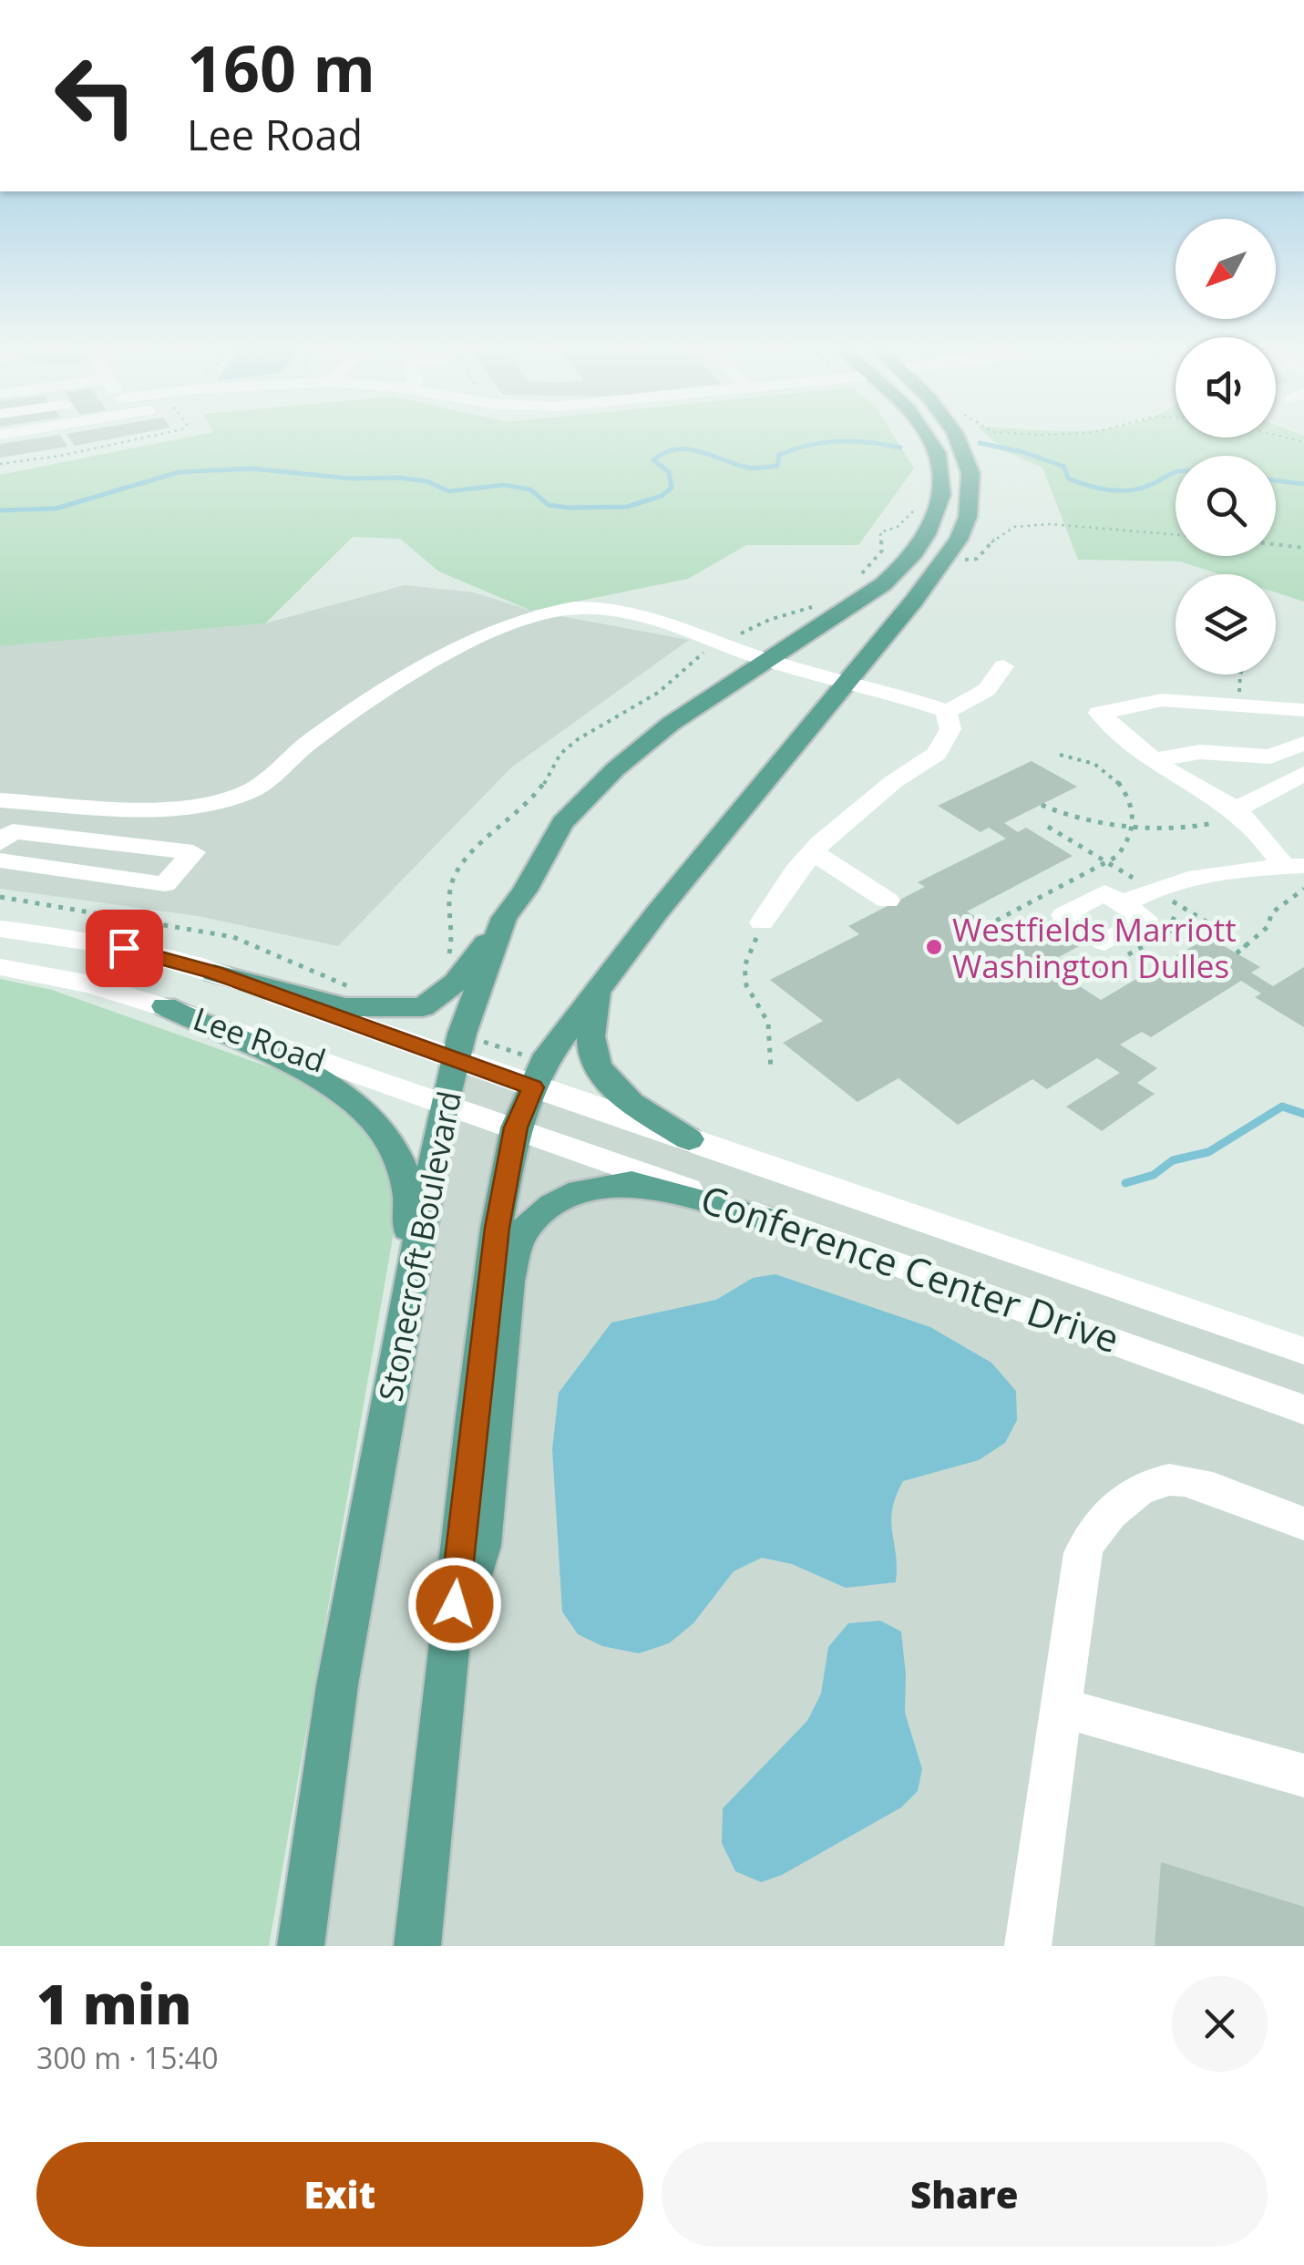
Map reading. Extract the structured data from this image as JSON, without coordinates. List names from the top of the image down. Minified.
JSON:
{"streets":{"main road":["Stonecroft Boulevard"],"street":["Lee Road","Conference Center Drive"]},"crossings":[["Lee Road","Stonecroft Boulevard"],["Lee Road","Conference Center Drive"]],"places":["Westfields Marriott Washington Dulles"],"north":"bottom left","page":{"turn":["160 m","Lee Road"],"heading":["1 min","300 m · 15:40"],"buttons":["Exit","Share"]}}
